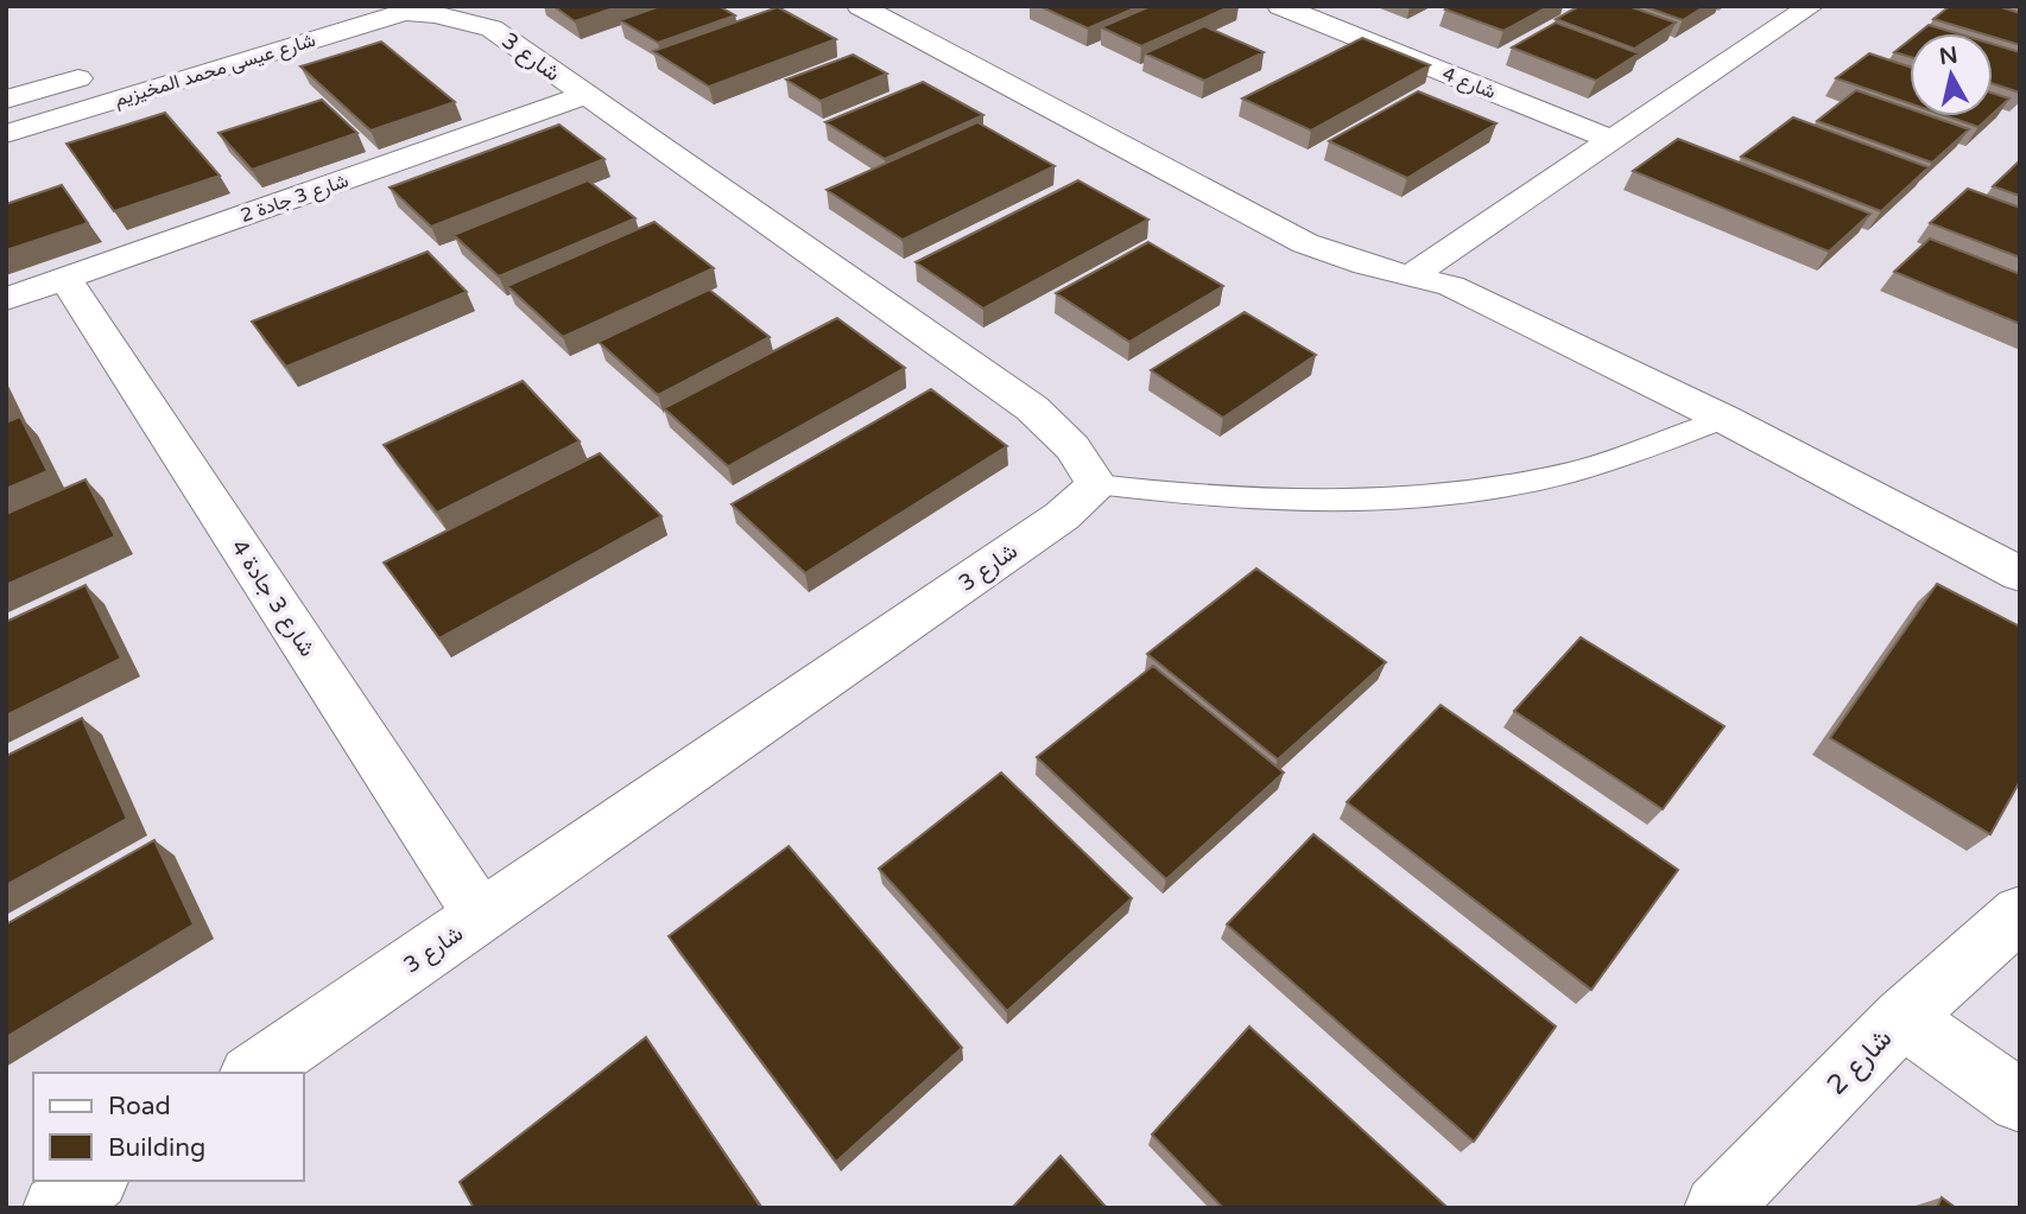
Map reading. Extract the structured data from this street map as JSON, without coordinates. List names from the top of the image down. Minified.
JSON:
{"streets":{"street":["شارع 3","شارع عيسى محمد المخيزيم","شارع 4","شارع 3 جادة 2","شارع 3 جادة 4","شارع 2"]},"crossings":[["شارع 3","شارع عيسى محمد المخيزيم"],["شارع 3","شارع 3 جادة 2"],["شارع 3","شارع 3 جادة 4"],["شارع 3 جادة 2","شارع 3 جادة 4"]],"legend":["Road","Building"],"north":"top"}
